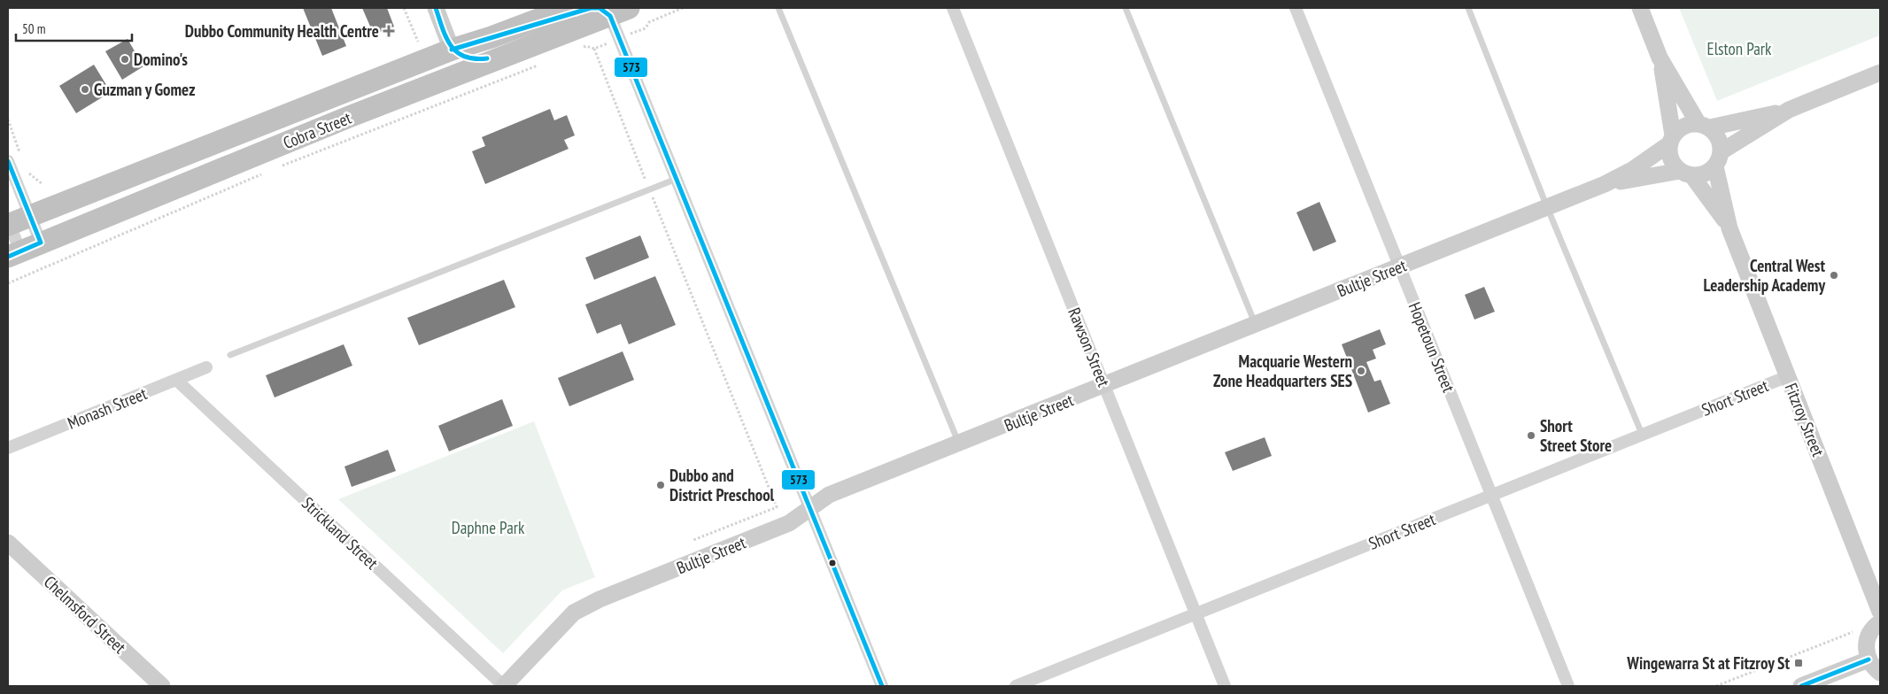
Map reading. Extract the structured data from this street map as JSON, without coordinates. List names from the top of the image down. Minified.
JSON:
{"streets":{"highway":["Cobra Street"],"street":["Bultje Street","Rawson Street","Hopetoun Street","Short Street","Monash Street","Fitzroy Street","Strickland Street","Chelmsford Street"]},"crossings":[["Bultje Street","Rawson Street"],["Bultje Street","Hopetoun Street"],["Bultje Street","Fitzroy Street"],["Bultje Street","Strickland Street"],["Rawson Street","Short Street"],["Hopetoun Street","Short Street"],["Short Street","Fitzroy Street"],["Monash Street","Strickland Street"]],"parks":["Elston Park","Daphne Park"],"places":{"health":["Dubbo Community Health Centre"],"other":["Domino's","Guzman y Gomez","Central West Leadership Academy","Macquarie Western Zone Headquarters SES","Short Street Store","Dubbo and District Preschool"],"transit":["Wingewarra St at Fitzroy St"]},"lines":["transit line 573"],"scale_bar":"50 m"}
